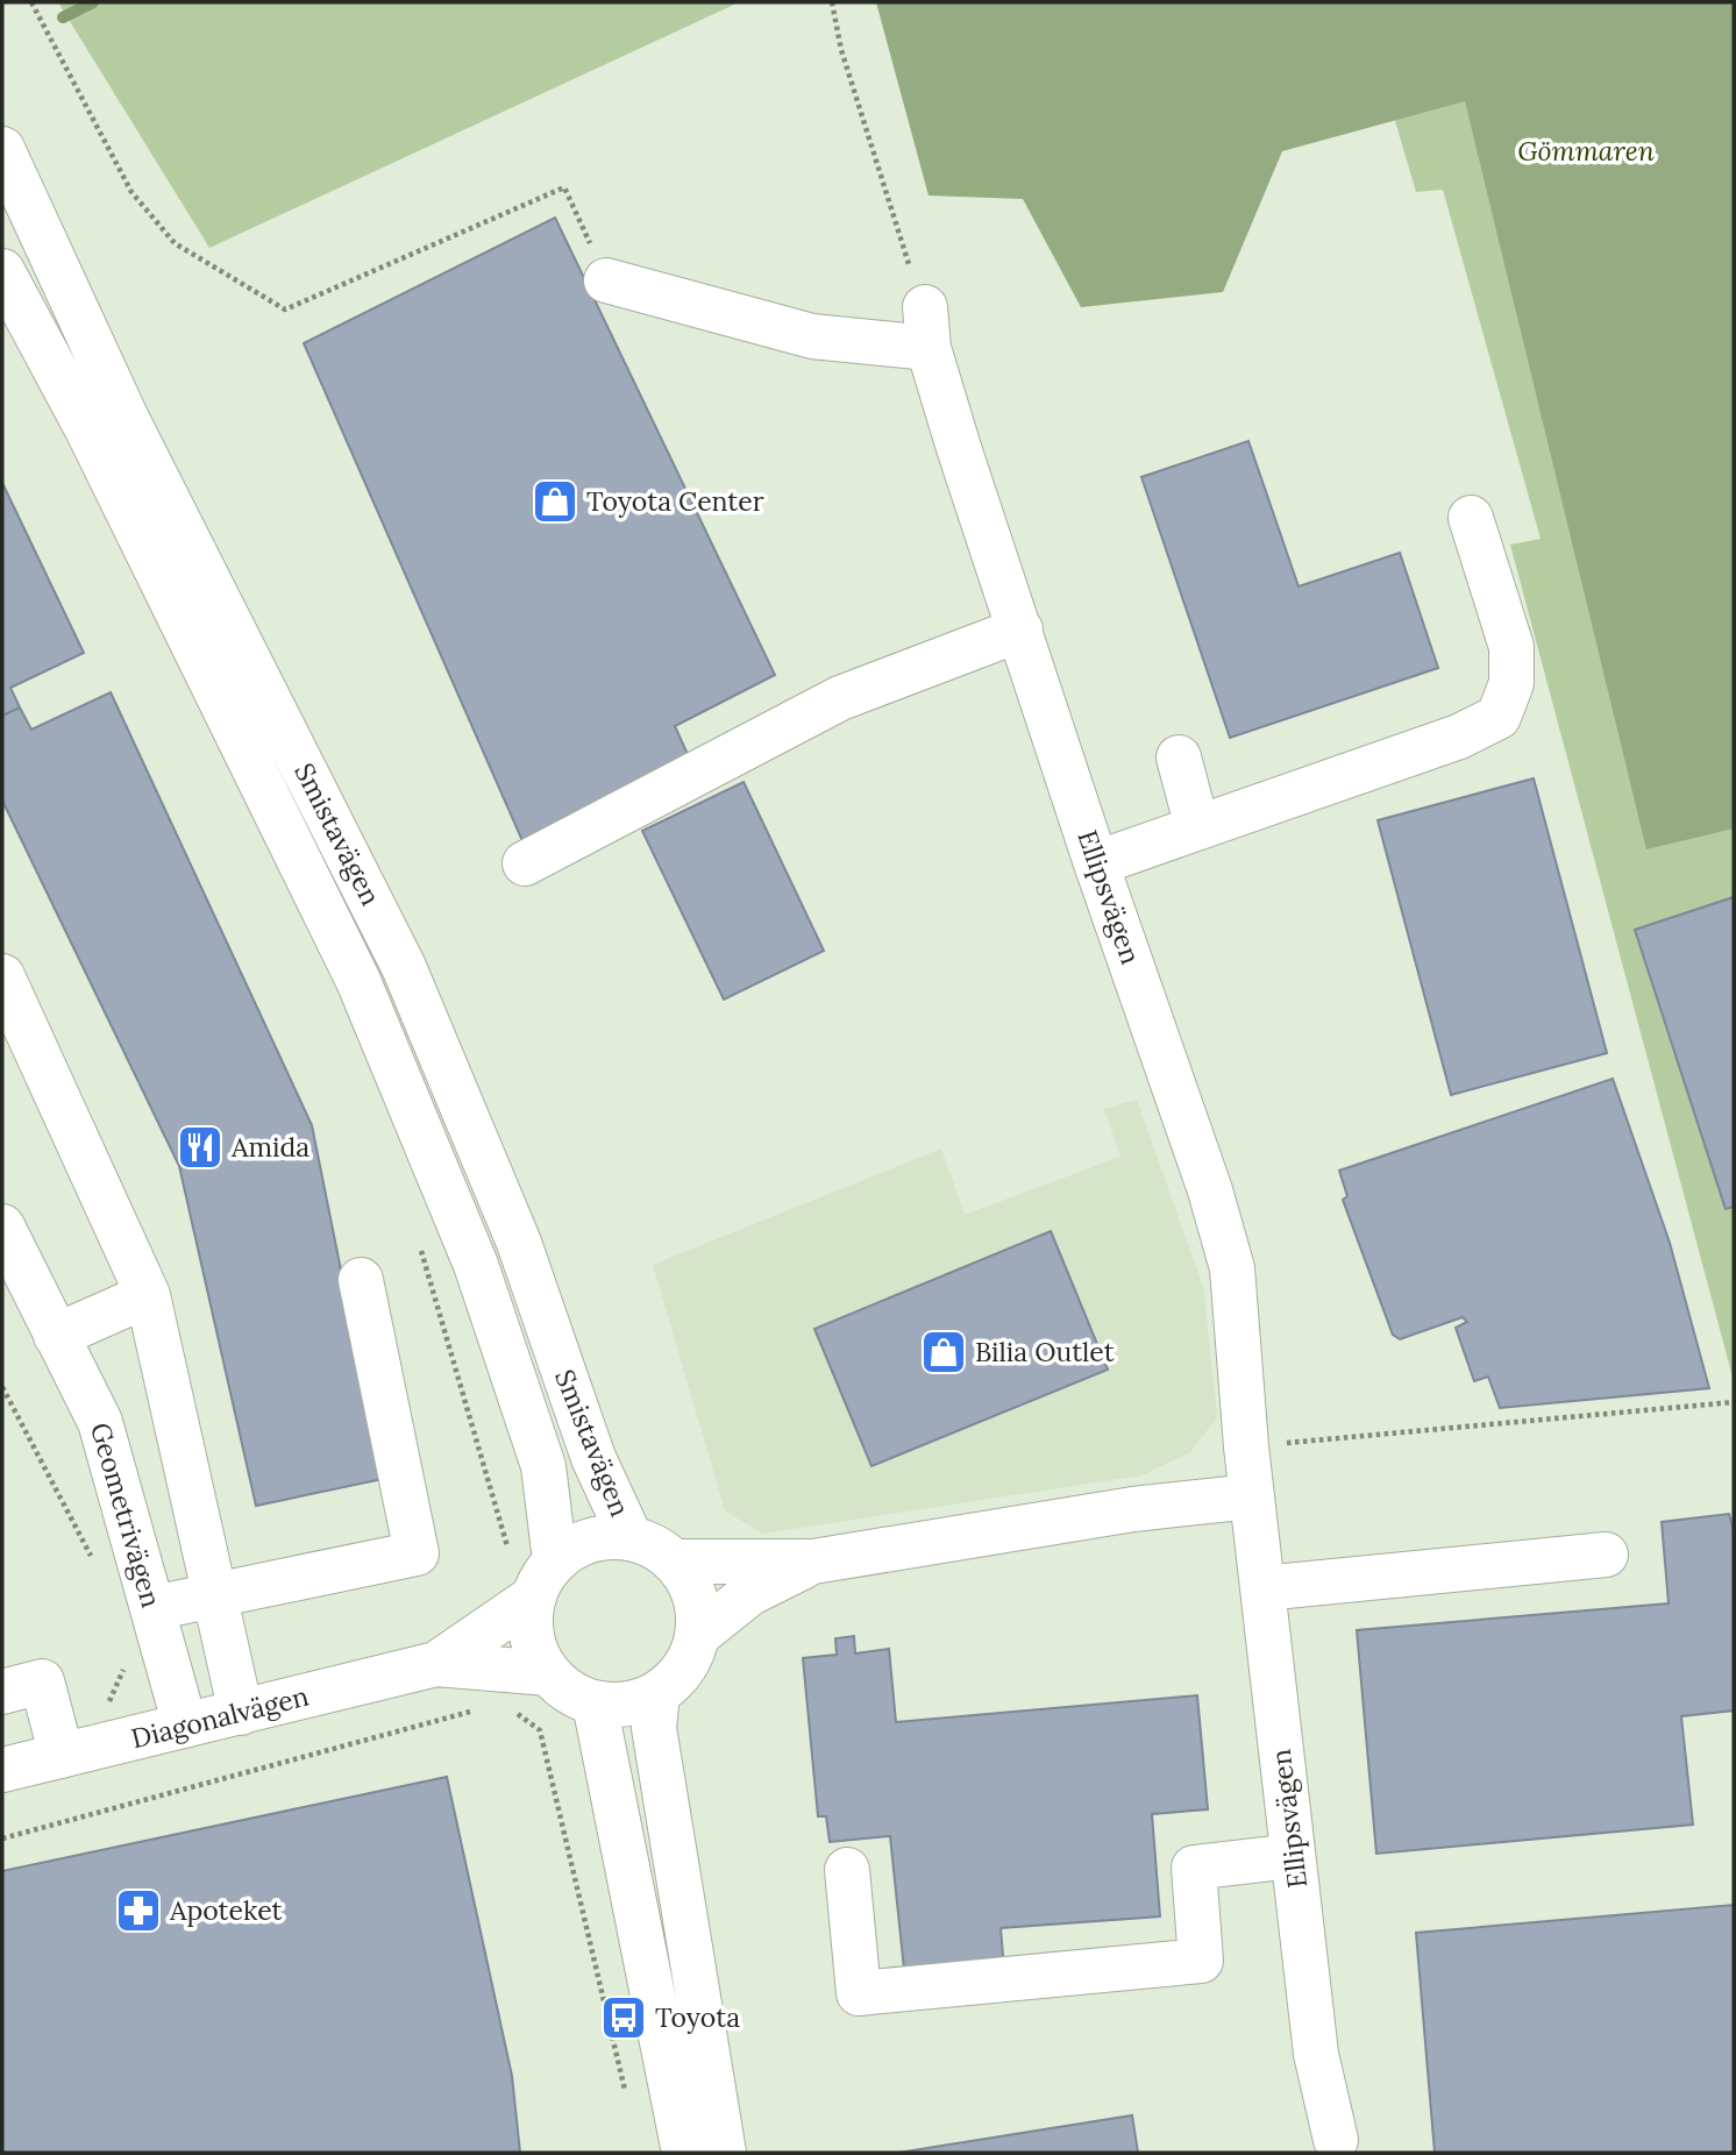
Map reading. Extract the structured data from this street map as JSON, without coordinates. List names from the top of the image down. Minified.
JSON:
{"streets":{"street":["Smistavägen","Ellipsvägen","Geometrivägen","Diagonalvägen"]},"crossings":[["Smistavägen","Diagonalvägen"],["Geometrivägen","Diagonalvägen"]],"parks":["Gömmaren"],"places":{"shop":["Toyota Center","Bilia Outlet"],"restaurant":["Amida"],"pharmacy":["Apoteket"],"bus stop":["Toyota"]}}
